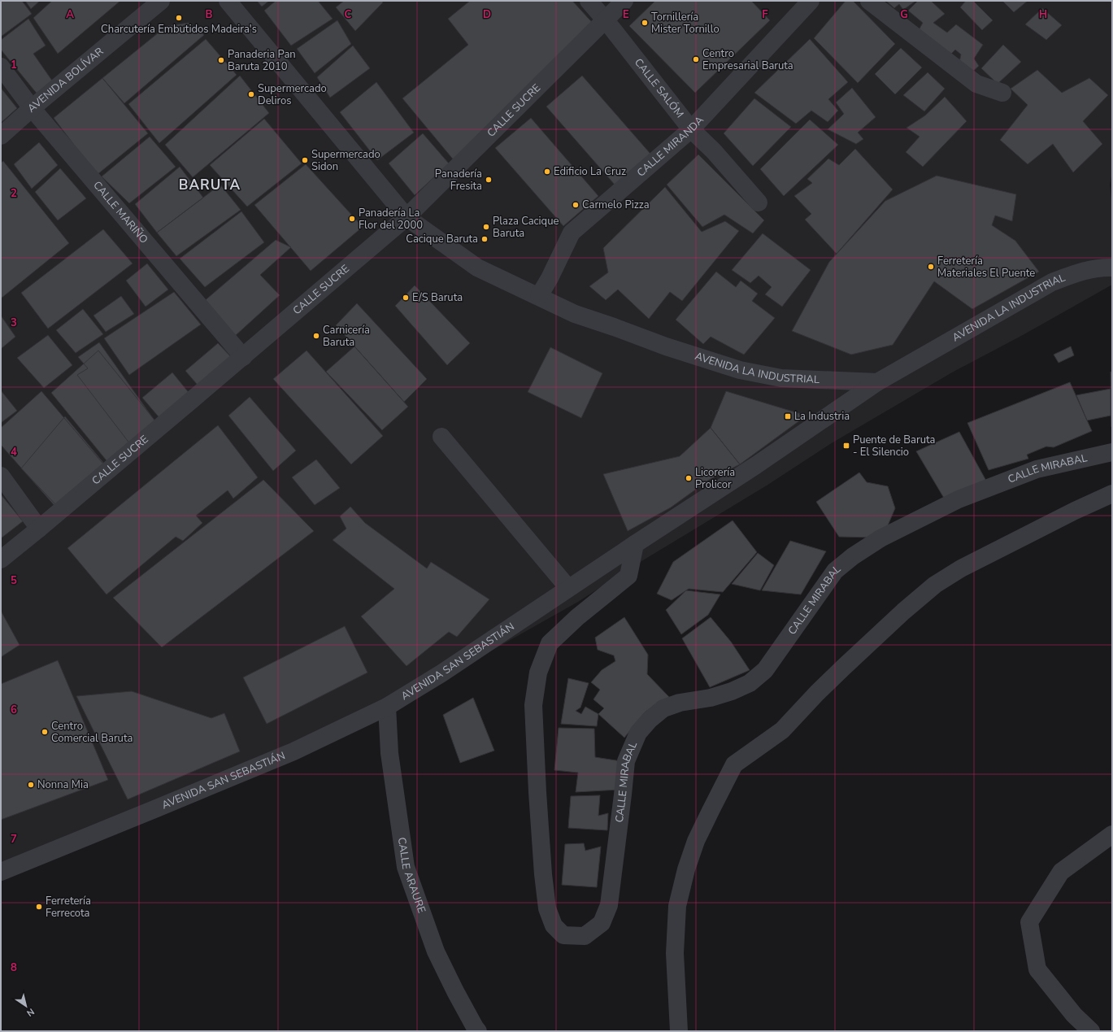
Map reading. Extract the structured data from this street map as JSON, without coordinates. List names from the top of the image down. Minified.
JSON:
{"streets":{"street":["AVENIDA BOLÍVAR","CALLE SALÓM","CALLE SUCRE","CALLE MIRANDA","CALLE MARIÑO","AVENIDA LA INDUSTRIAL","CALLE MIRABAL","AVENIDA SAN SEBASTIÁN","CALLE ARAURE"]},"crossings":[["AVENIDA BOLÍVAR","CALLE MARIÑO"],["CALLE SALÓM","CALLE SUCRE"],["CALLE SALÓM","CALLE MIRANDA"],["CALLE SUCRE","CALLE MARIÑO"],["CALLE SUCRE","AVENIDA LA INDUSTRIAL"],["CALLE MIRANDA","AVENIDA LA INDUSTRIAL"],["AVENIDA LA INDUSTRIAL","AVENIDA SAN SEBASTIÁN"],["CALLE MIRABAL","AVENIDA SAN SEBASTIÁN"],["AVENIDA SAN SEBASTIÁN","CALLE ARAURE"]],"districts":["BARUTA"],"places":{"other":["Charcutería Embutidos Madeira's","Tornillería Mister Tornillo","Centro Empresarial Baruta","Panaderia Pan Baruta 2010","Supermercado Deliros","Supermercado Sidon","Edificio La Cruz","Panadería Fresita","Carmelo Pizza","Panadería La Flor del 2000","Plaza Cacique Baruta","Cacique Baruta","Ferretería Materiales El Puente","E/S Baruta","Carnicería Baruta","Licorería Prolicor","Centro Comercial Baruta","Nonna Mia","Ferretería Ferrecota"],"transit":["La Industria","Puente de Baruta - El Silencio"]},"north":"bottom right","grid":{"columns":["A","B","C","D","E","F","G","H"],"rows":["1","2","3","4","5","6","7","8"]}}
